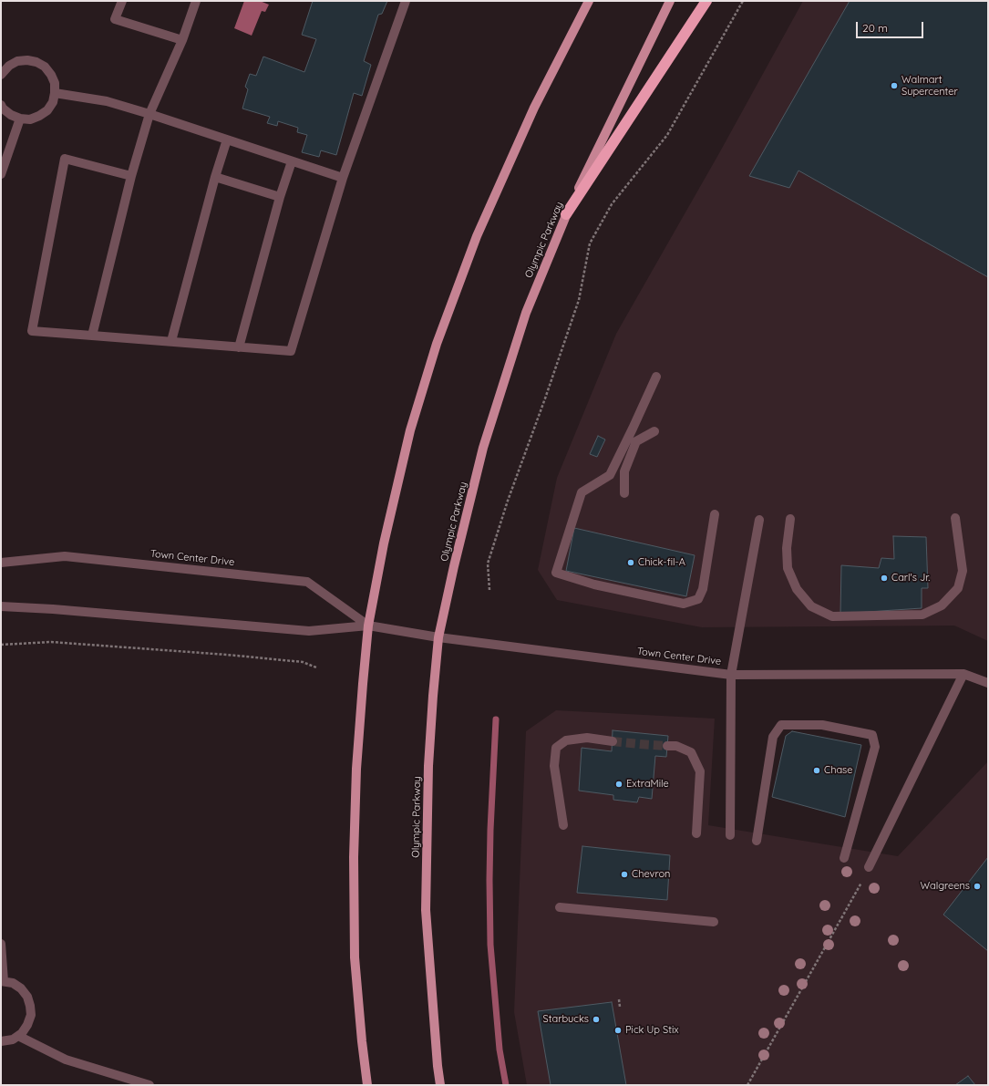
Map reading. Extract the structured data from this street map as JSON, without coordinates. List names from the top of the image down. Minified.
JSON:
{"streets":{"main road":["Olympic Parkway"],"street":["Town Center Drive"]},"crossings":[["Olympic Parkway","Town Center Drive"]],"places":["Walmart Supercenter","Chick-fil-A","Carl's Jr.","Chase","ExtraMile","Chevron","Walgreens","Starbucks","Pick Up Stix"],"scale_bar":"20 m"}
